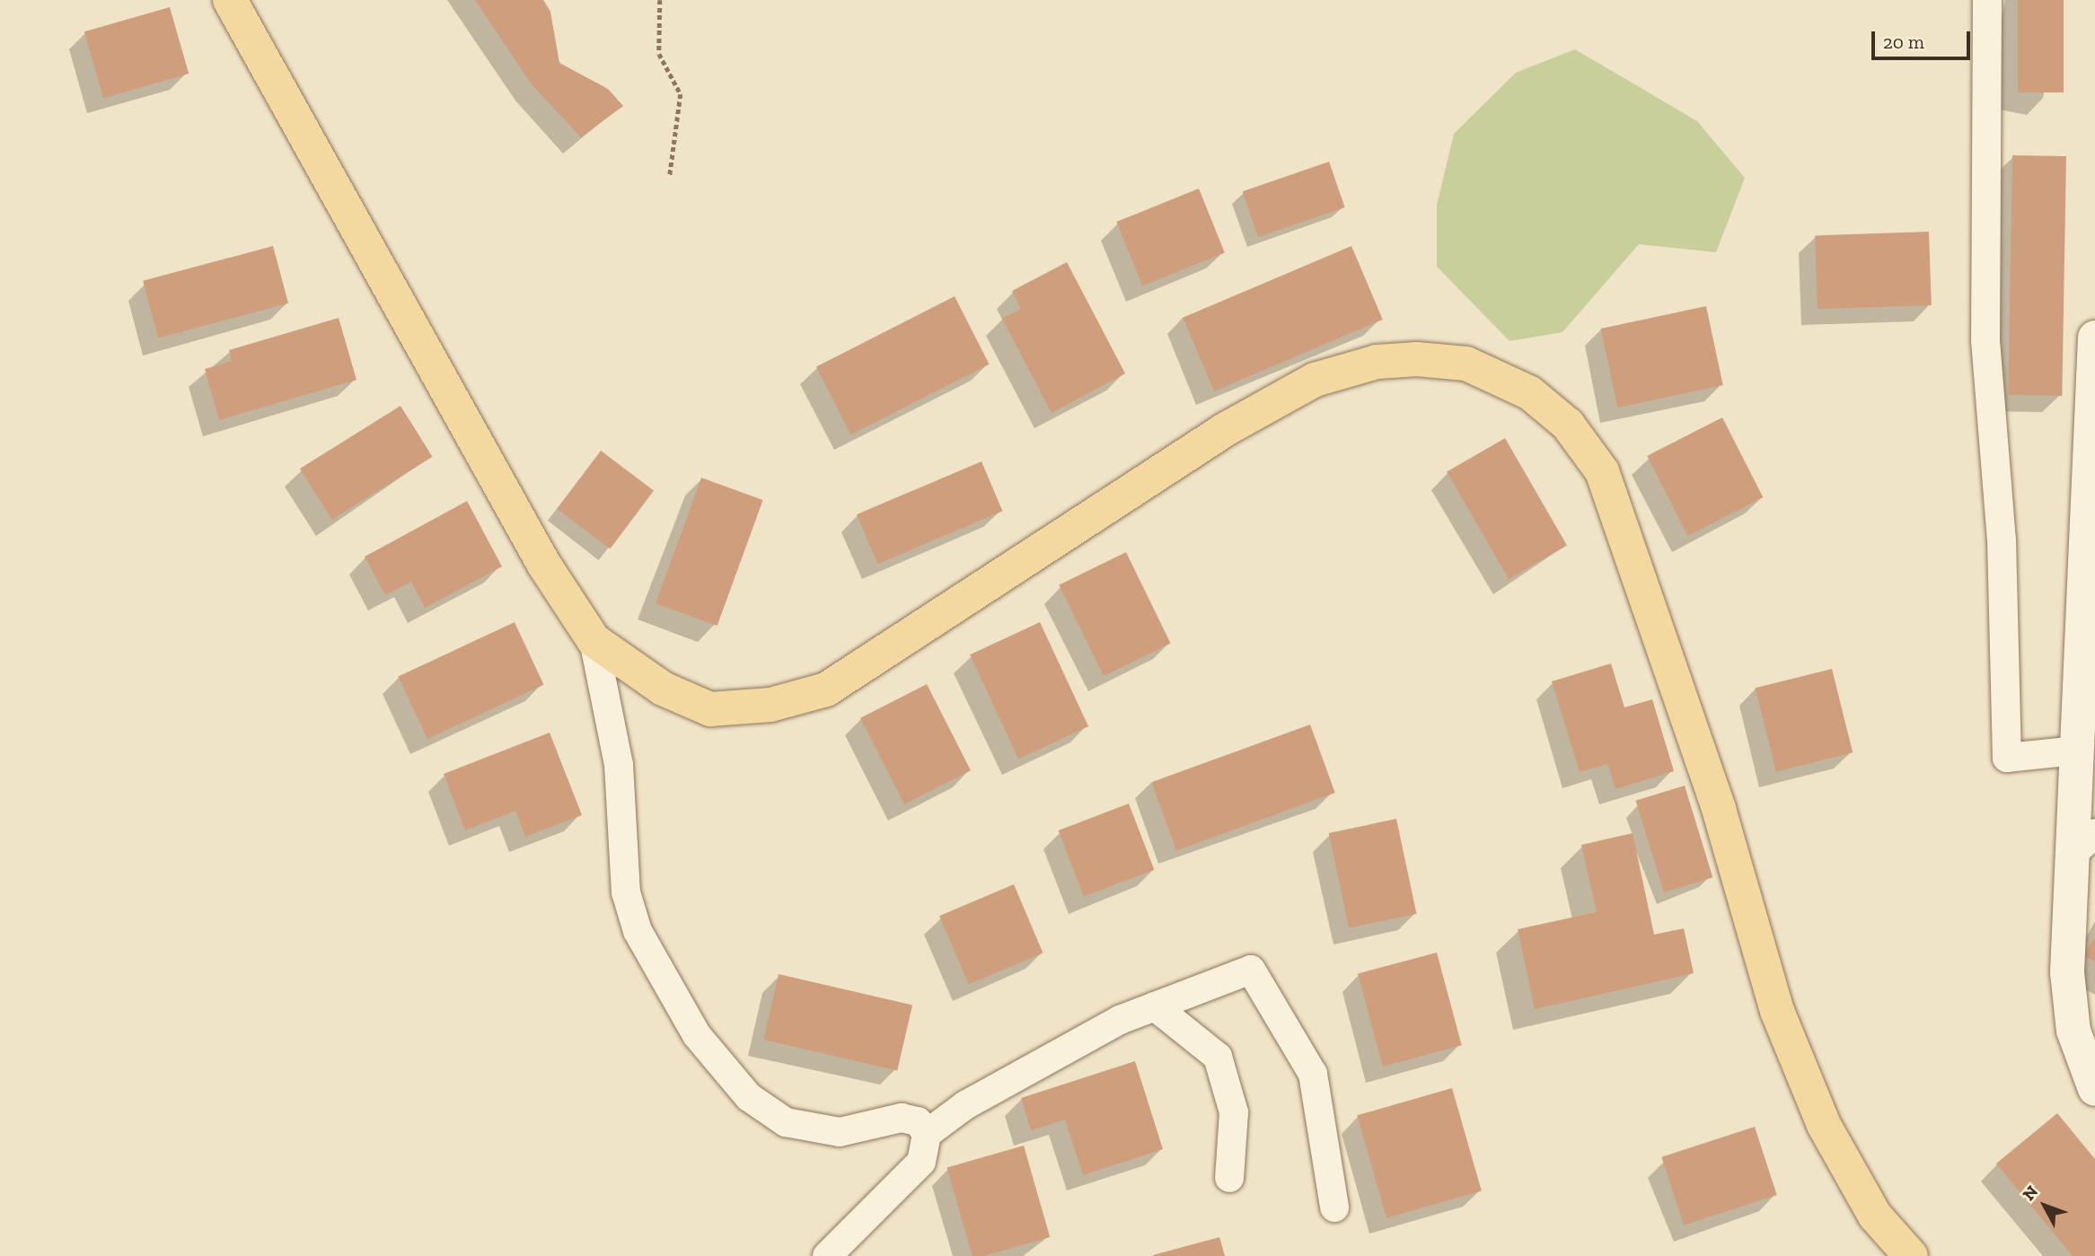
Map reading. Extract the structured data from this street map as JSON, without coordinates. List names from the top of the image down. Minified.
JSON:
{"scale_bar":"20 m","north":"top left"}
